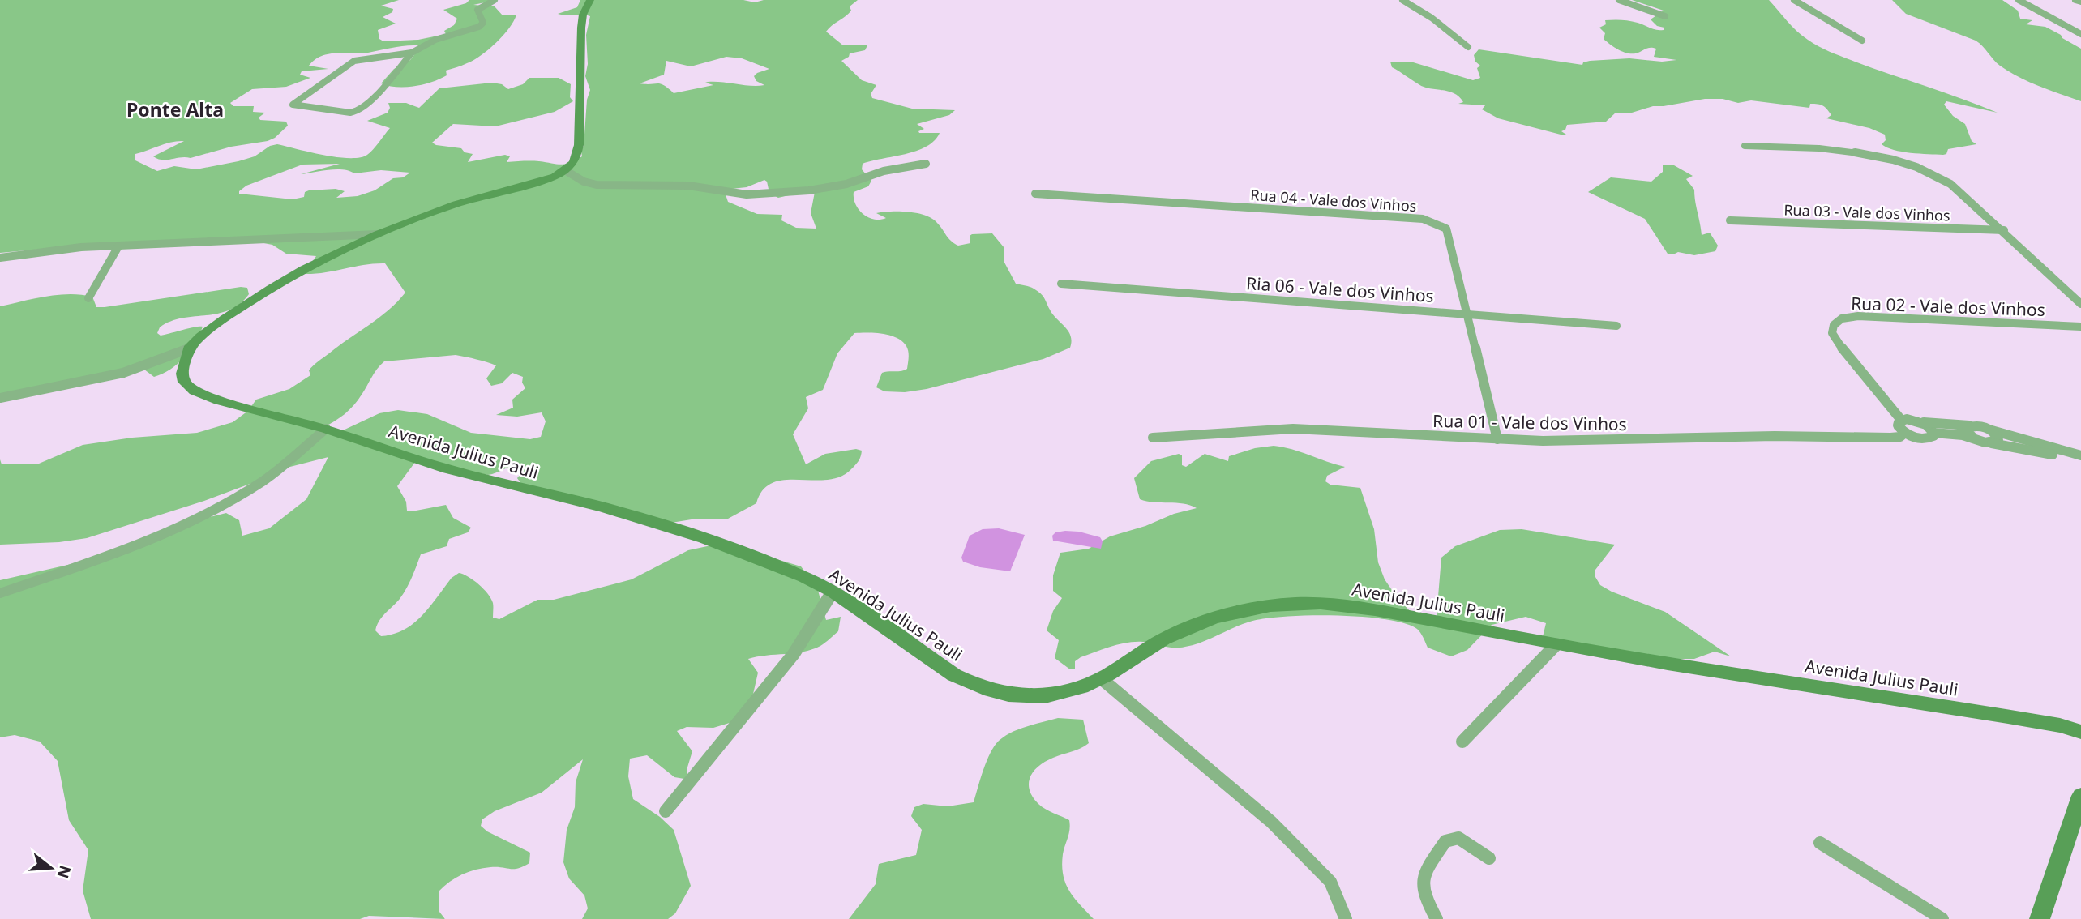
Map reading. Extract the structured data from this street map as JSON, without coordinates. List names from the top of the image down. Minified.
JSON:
{"streets":{"street":["Rua 04 - Vale dos Vinhos","Rua 03 - Vale dos Vinhos","Ria 06 - Vale dos Vinhos","Rua 02 - Vale dos Vinhos","Rua 01 - Vale dos Vinhos","Avenida Julius Pauli"]},"crossings":[["Rua 04 - Vale dos Vinhos","Ria 06 - Vale dos Vinhos"],["Rua 04 - Vale dos Vinhos","Rua 01 - Vale dos Vinhos"],["Rua 03 - Vale dos Vinhos","Rua 02 - Vale dos Vinhos"]],"districts":["Ponte Alta"],"north":"right"}
